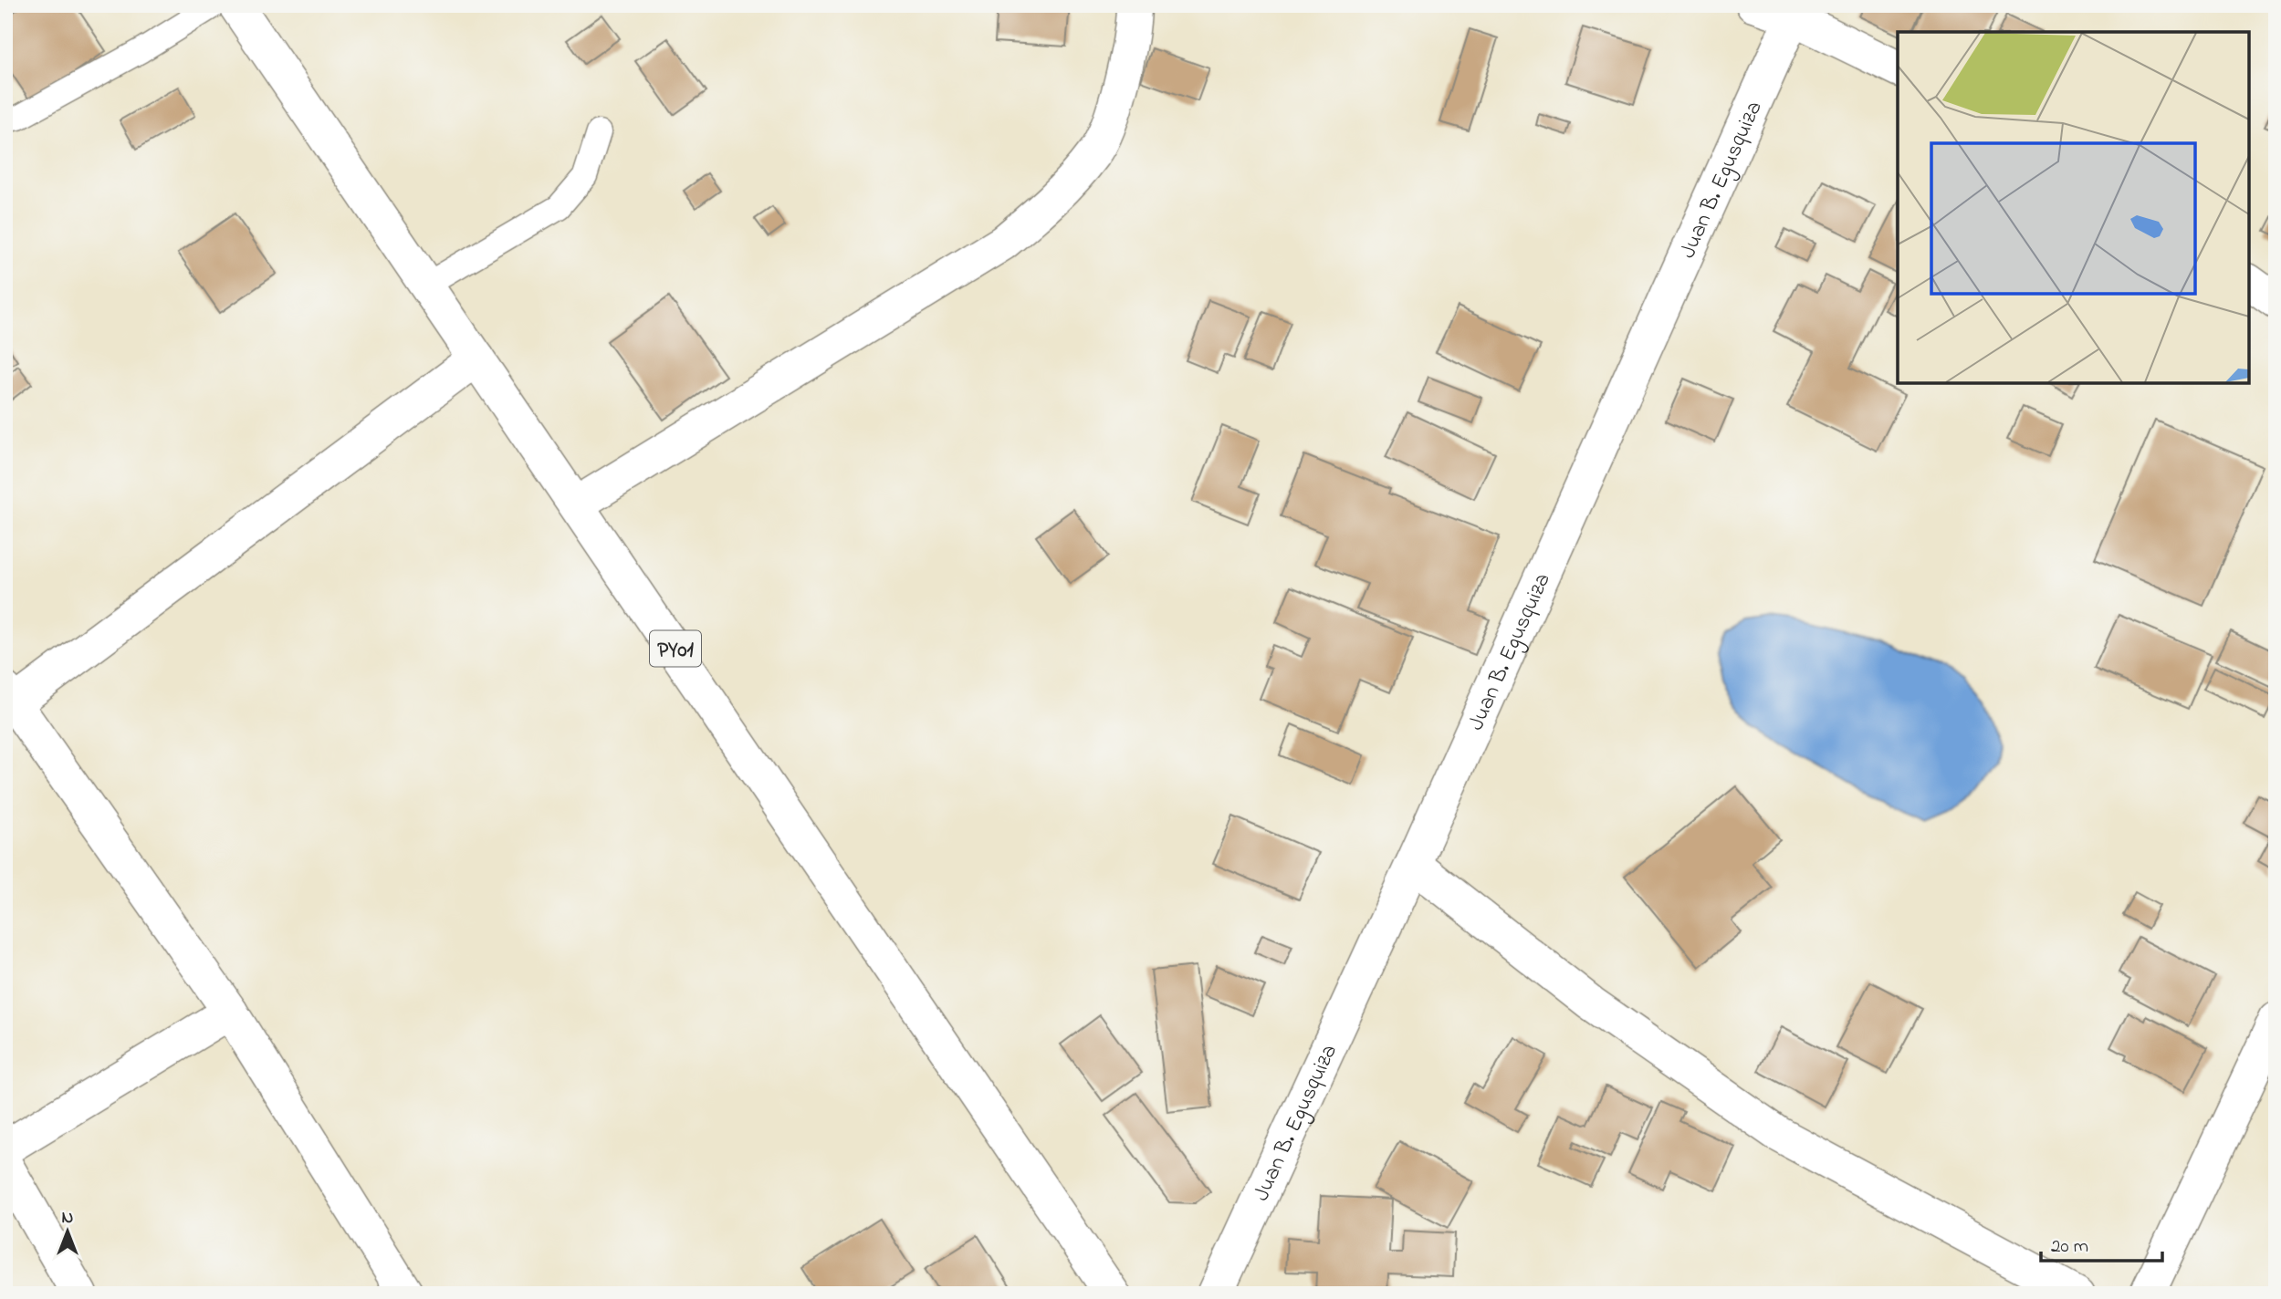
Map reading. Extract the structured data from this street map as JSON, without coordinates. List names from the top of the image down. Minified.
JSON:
{"streets":{"main road":["Juan B. Egusquiza","PY01"]},"scale_bar":"20 m","north":"top"}
